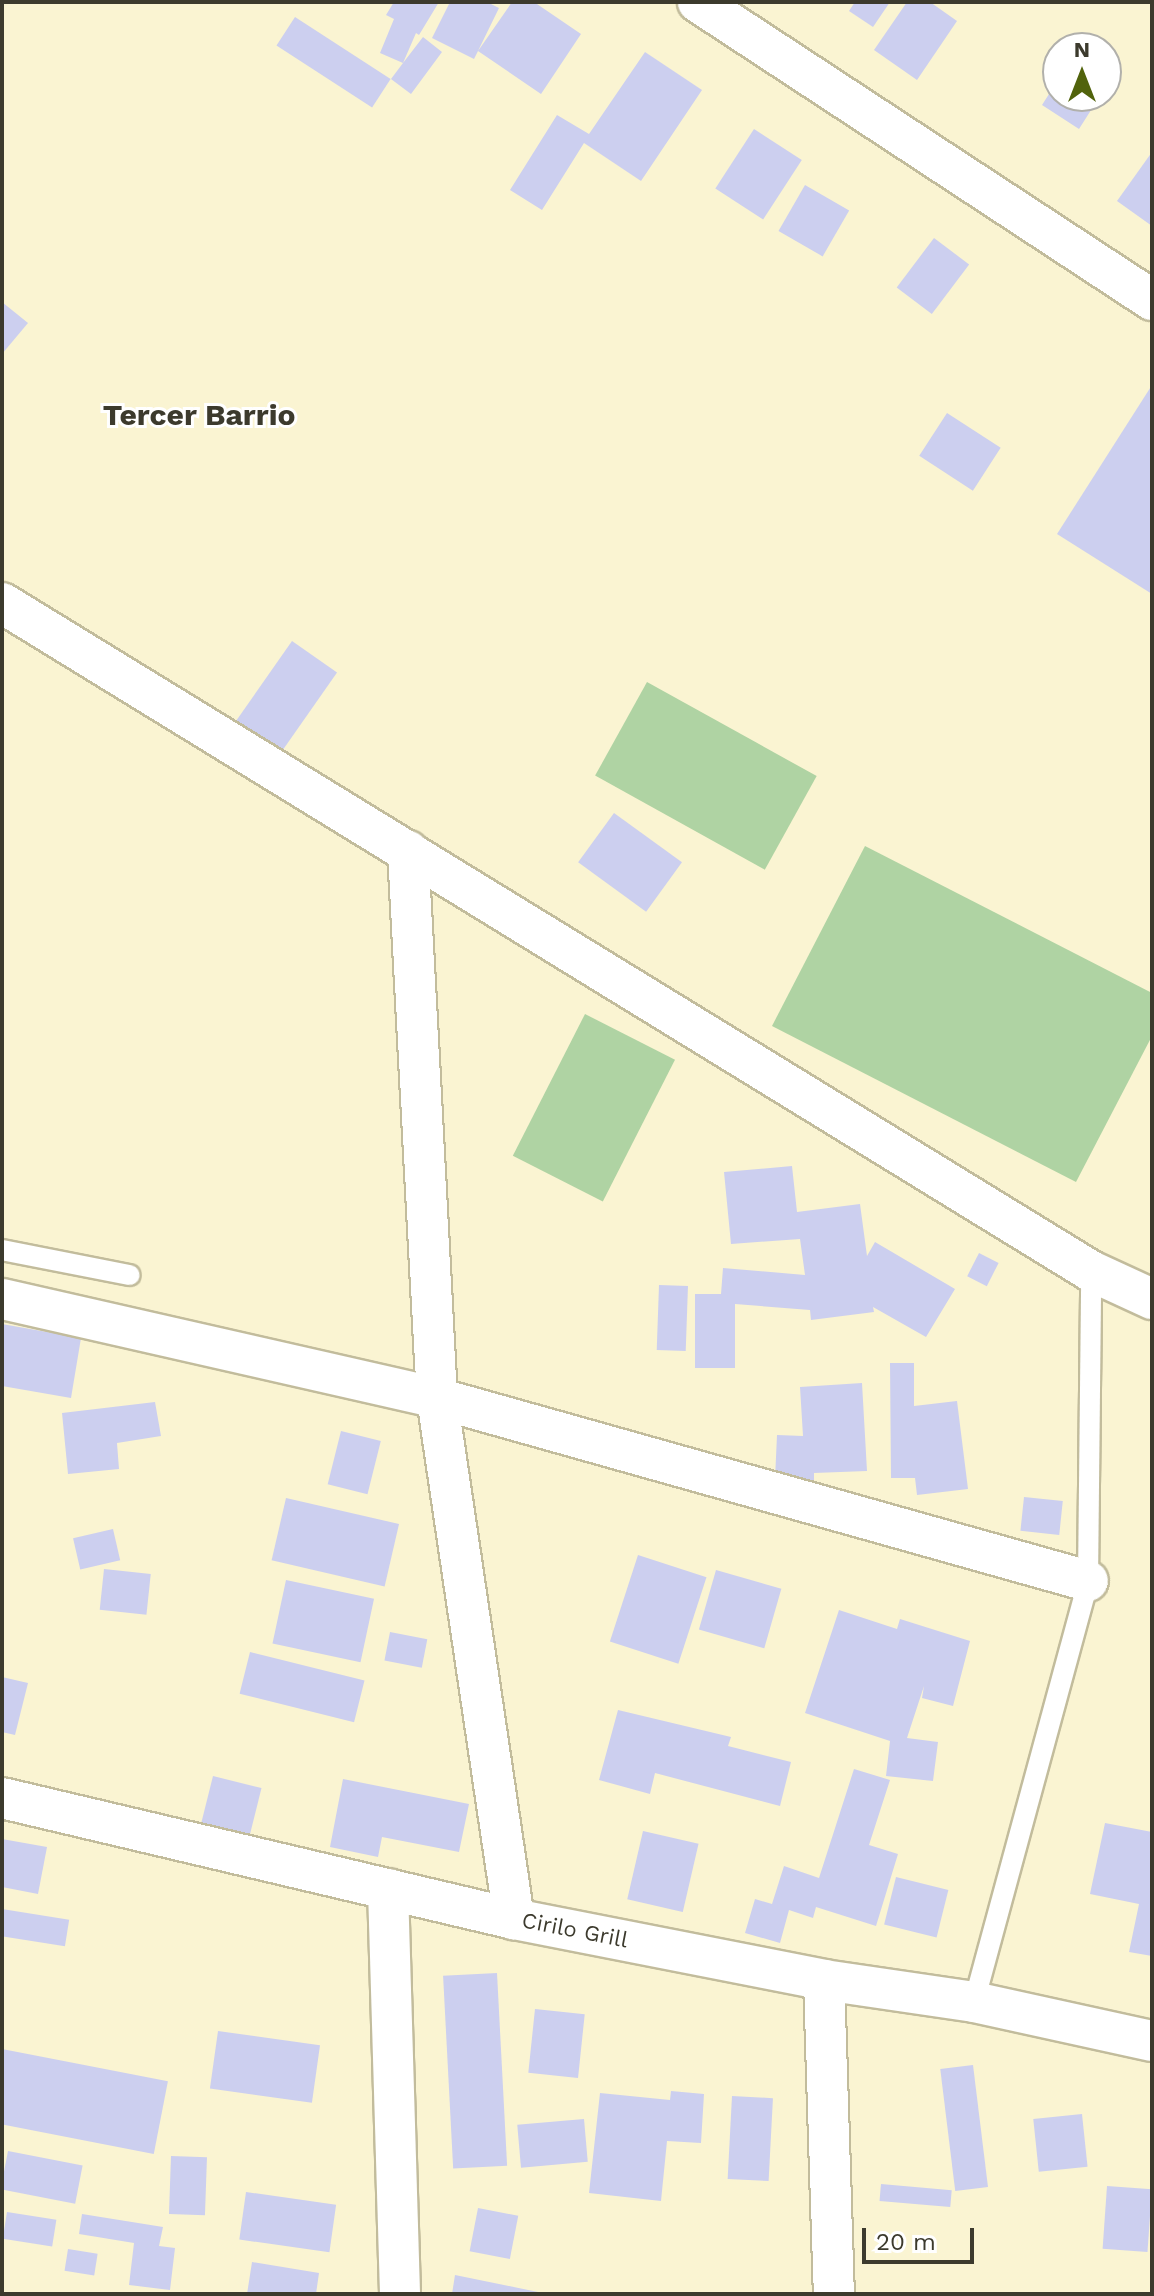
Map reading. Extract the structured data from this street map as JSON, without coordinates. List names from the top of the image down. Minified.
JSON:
{"streets":{"street":["Cirilo Grill"]},"districts":["Tercer Barrio"],"scale_bar":"20 m","north":"top"}
